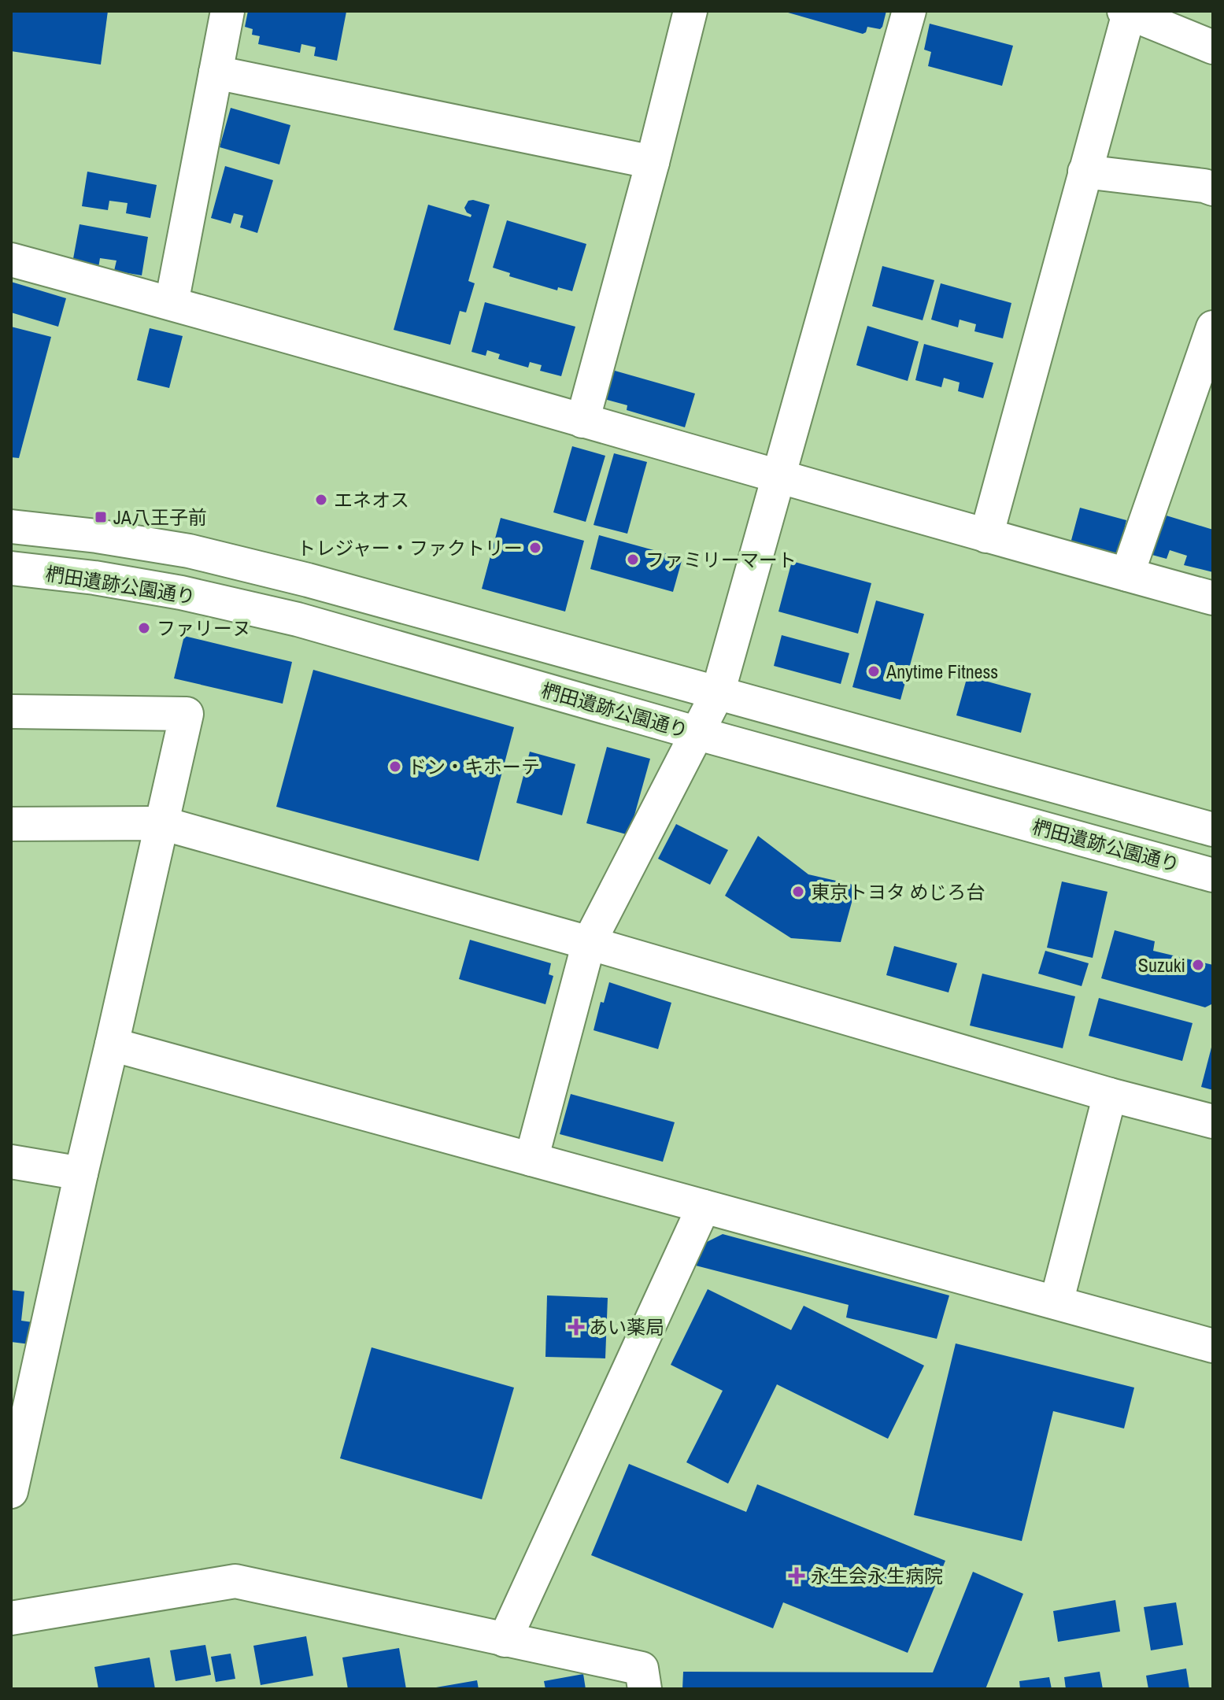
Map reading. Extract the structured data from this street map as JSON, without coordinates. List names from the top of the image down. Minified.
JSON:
{"streets":{"street":["椚田遺跡公園通り"]},"places":{"other":["エネオス","トレジャー・ファクトリー","ファミリーマート","ファリーヌ","Anytime Fitness","ドン・キホーテ","東京トヨタ めじろ台","Suzuki"],"transit":["JA八王子前"],"health":["あい薬局","永生会永生病院"]}}
